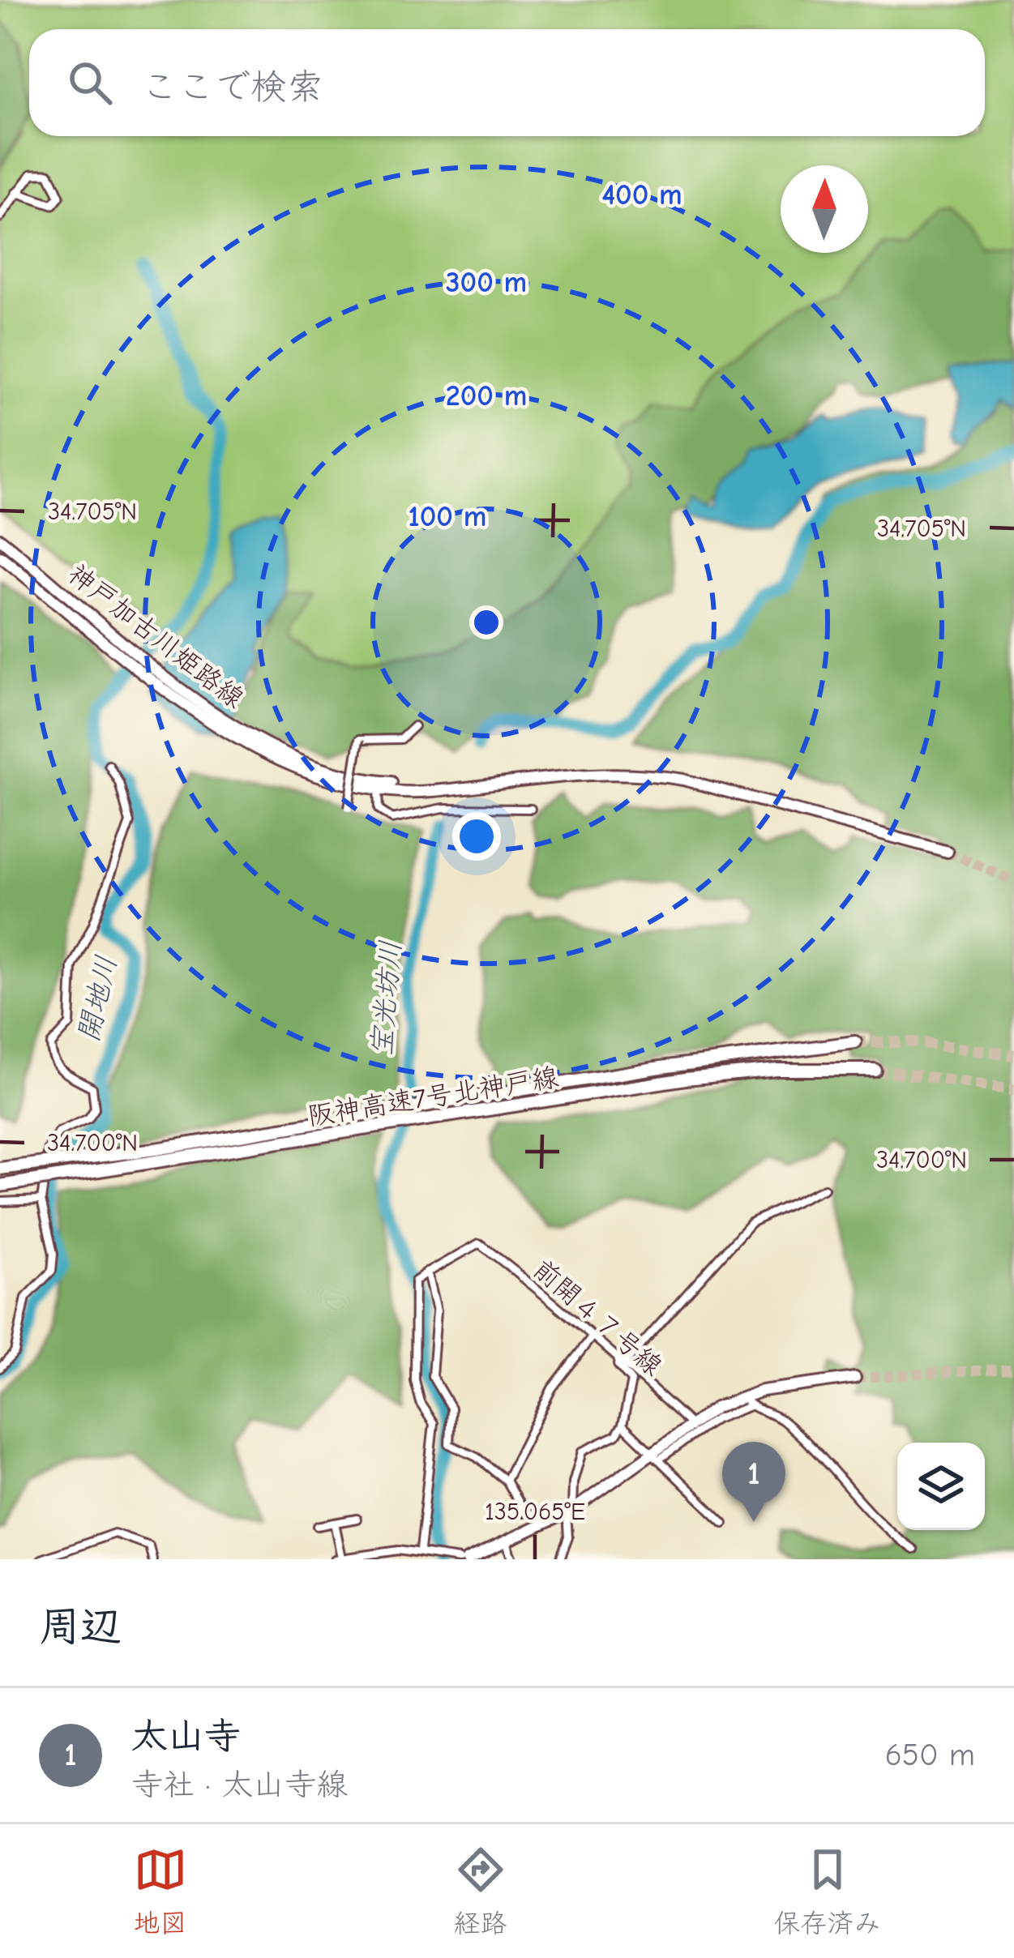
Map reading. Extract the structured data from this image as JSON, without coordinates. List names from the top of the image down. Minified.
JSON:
{"streets":{"highway":["阪神高速7号北神戸線"],"main road":["神戸加古川姫路線"],"street":["前開４７号線"]},"water":["開地川","宝光坊川"],"north":"top","page":{"search":"ここで検索","pins":"1","heading":"周辺","list":[{"mark":"1","name":"太山寺","note":"寺社 · 太山寺線","value":"650 m"}],"nav":["地図","経路","保存済み"]},"coordinates":["34.705°N","34.700°N","135.065°E"],"rings":["400 m","300 m","200 m","100 m"]}
